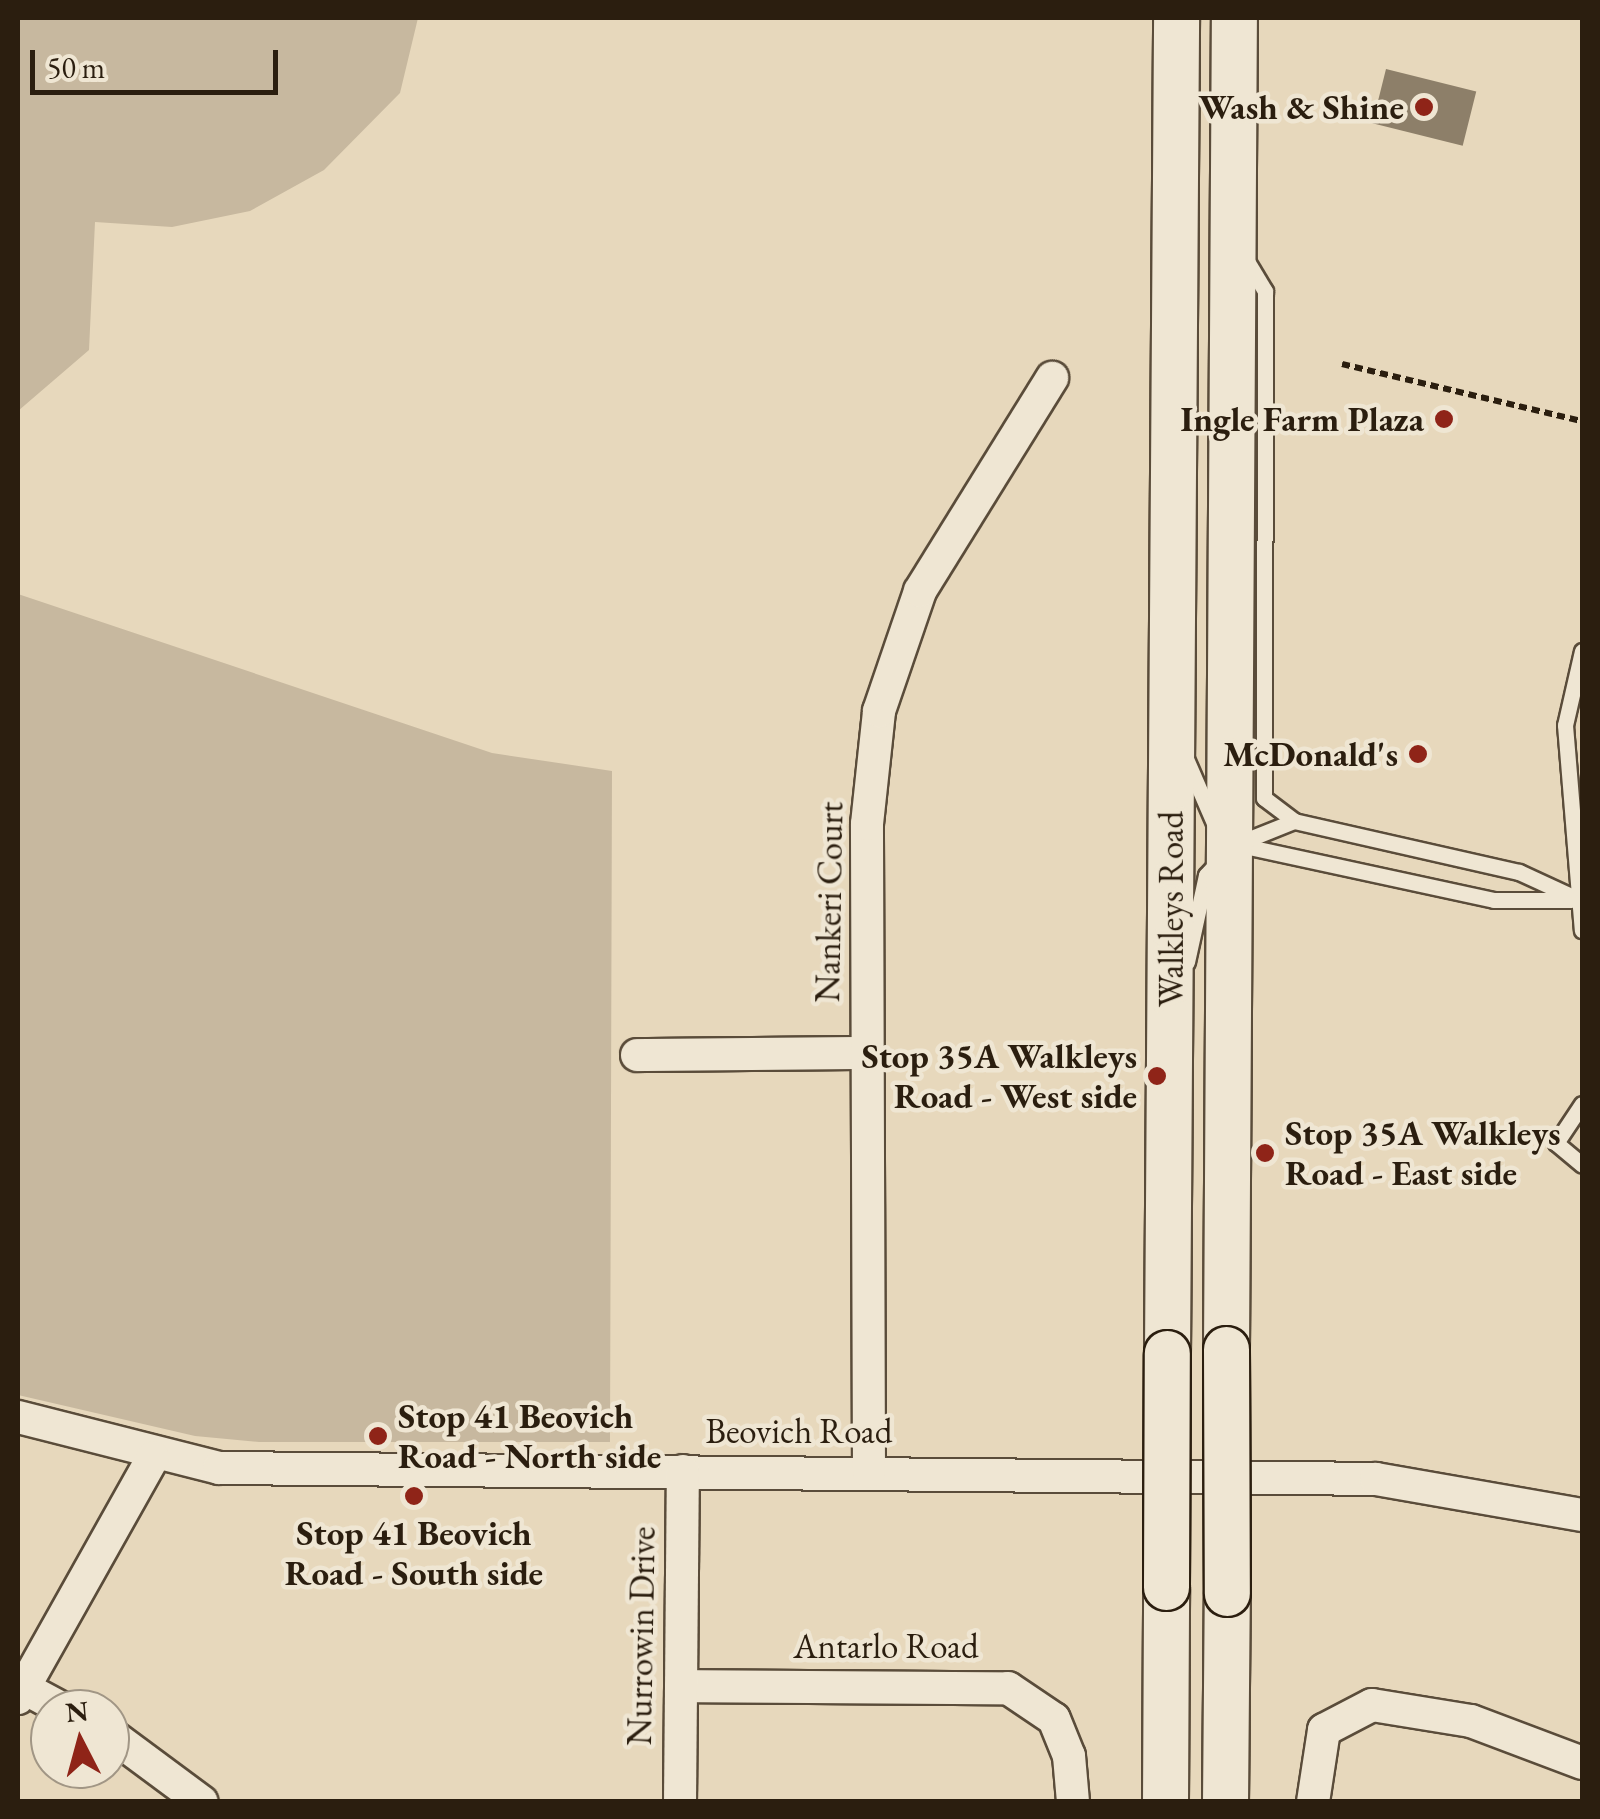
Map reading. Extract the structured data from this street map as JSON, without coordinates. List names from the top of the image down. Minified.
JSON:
{"streets":{"main road":["Walkleys Road"],"street":["Nankeri Court","Beovich Road","Nurrowin Drive","Antarlo Road"]},"crossings":[["Nankeri Court","Beovich Road"],["Beovich Road","Nurrowin Drive"],["Nurrowin Drive","Antarlo Road"]],"places":["Wash & Shine","Ingle Farm Plaza","McDonald's","Stop 35A Walkleys Road - West side","Stop 35A Walkleys Road - East side","Stop 41 Beovich Road - North side","Stop 41 Beovich Road - South side"],"scale_bar":"50 m","north":"top"}
